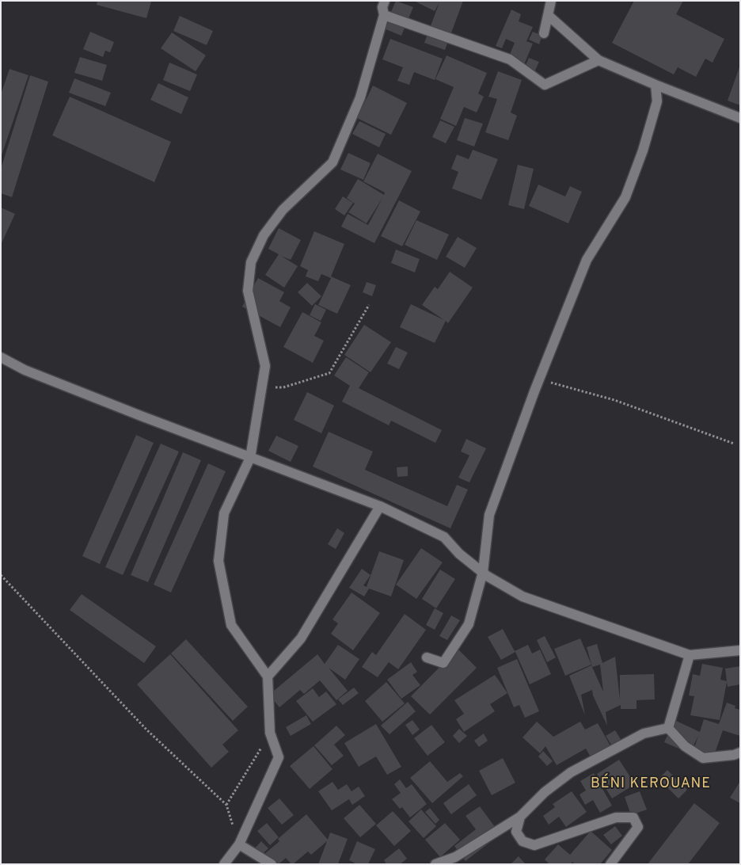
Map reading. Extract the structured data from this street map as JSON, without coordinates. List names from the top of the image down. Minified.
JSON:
{"districts":["BÉNI KEROUANE"]}
